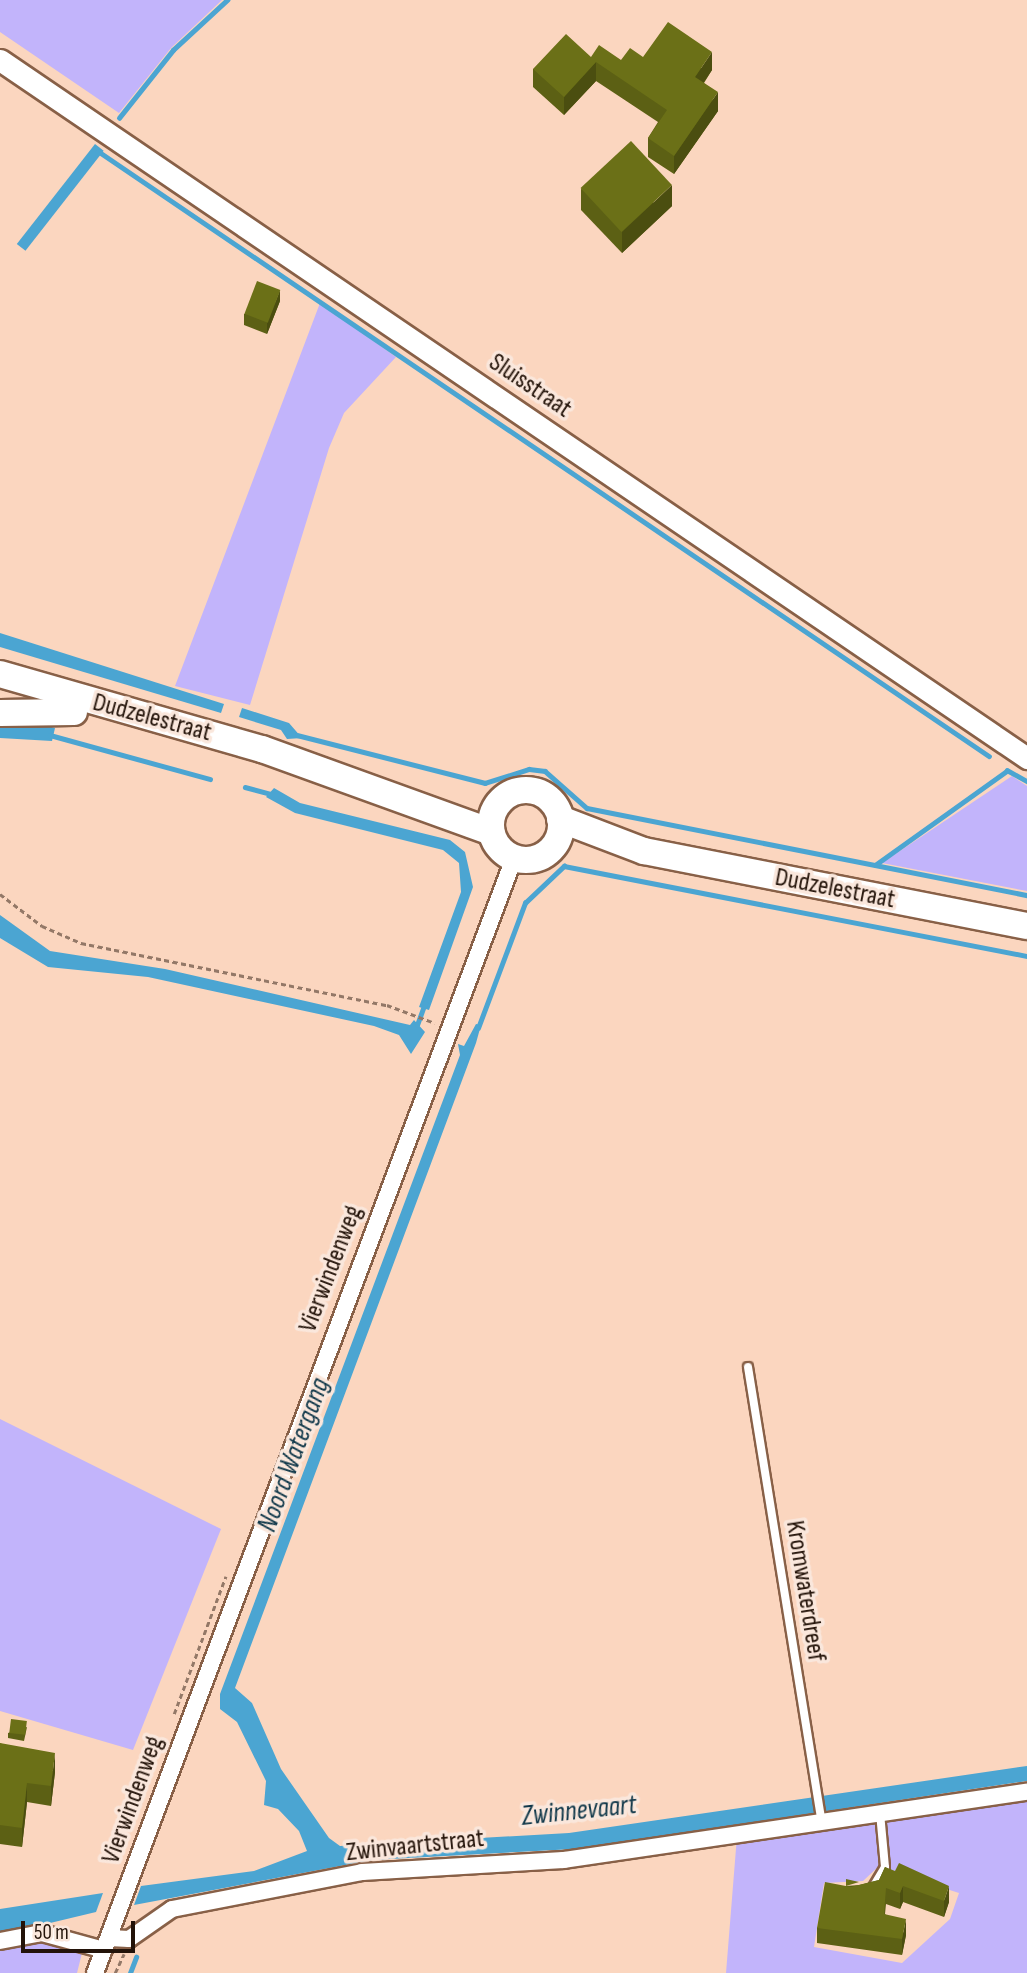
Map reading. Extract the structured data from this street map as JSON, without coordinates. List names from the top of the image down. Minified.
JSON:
{"streets":{"main road":["Dudzelestraat"],"street":["Sluisstraat","Vierwindenweg","Zwinvaartstraat"],"lane":["Kromwaterdreef"]},"crossings":[["Dudzelestraat","Vierwindenweg"],["Kromwaterdreef","Zwinvaartstraat"]],"water":["Noord Watergang","Zwinnevaart"],"scale_bar":"50 m"}
